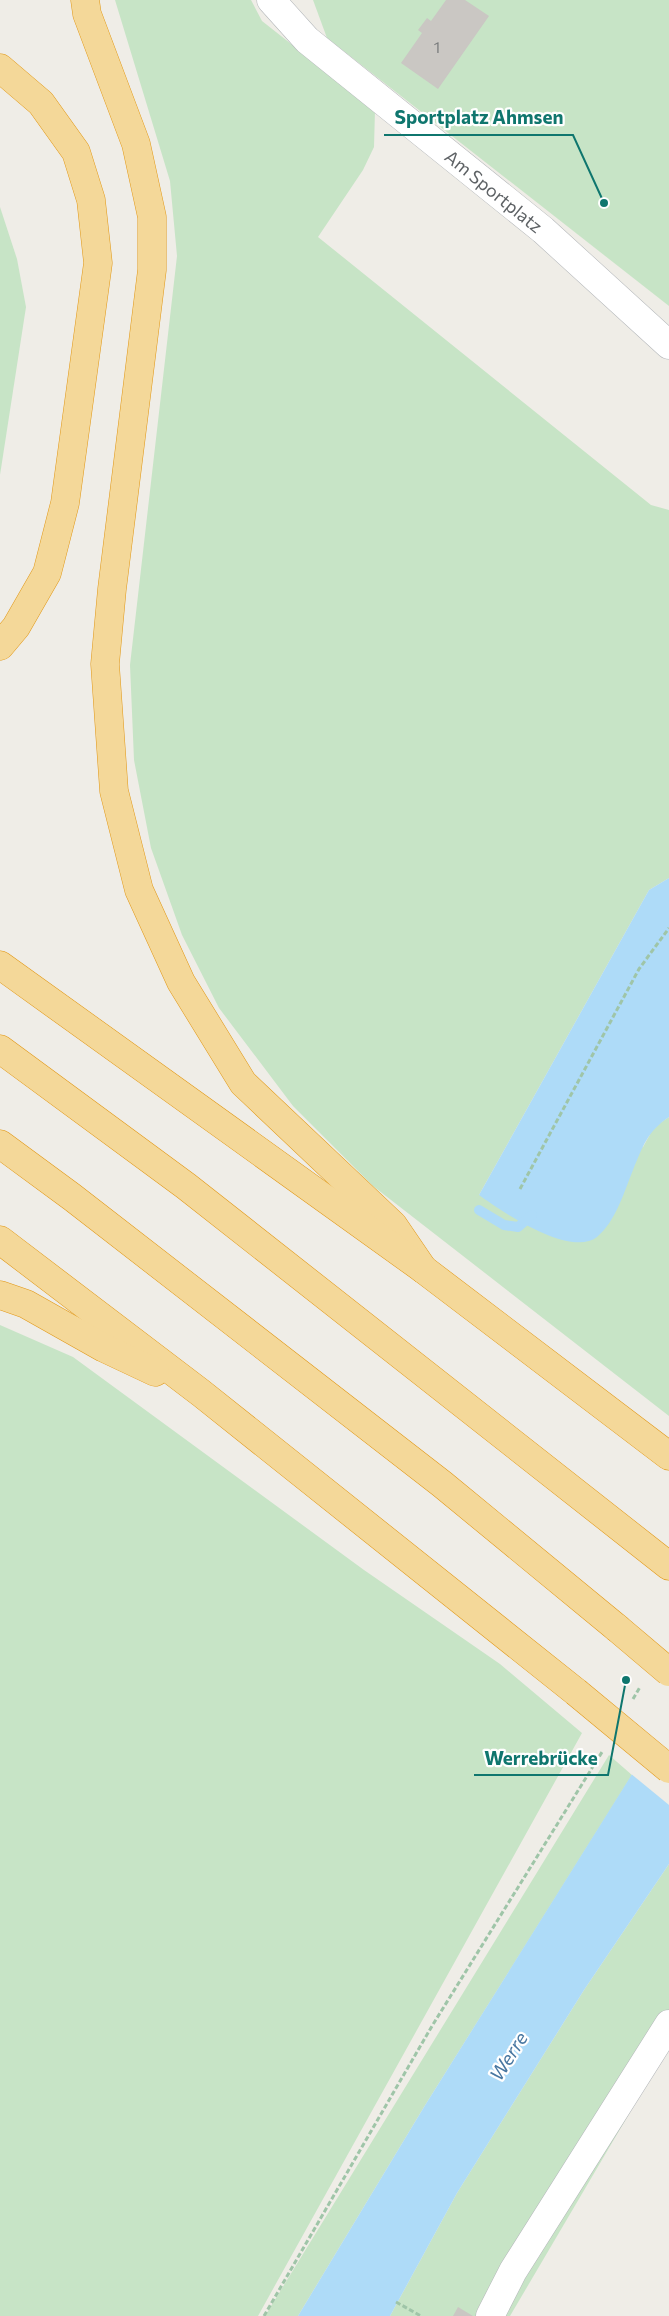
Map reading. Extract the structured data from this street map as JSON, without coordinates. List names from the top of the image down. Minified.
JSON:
{"streets":{"street":["Am Sportplatz"]},"water":["Werre"],"places":["Sportplatz Ahmsen","Werrebrücke"],"house_numbers":["1"]}
